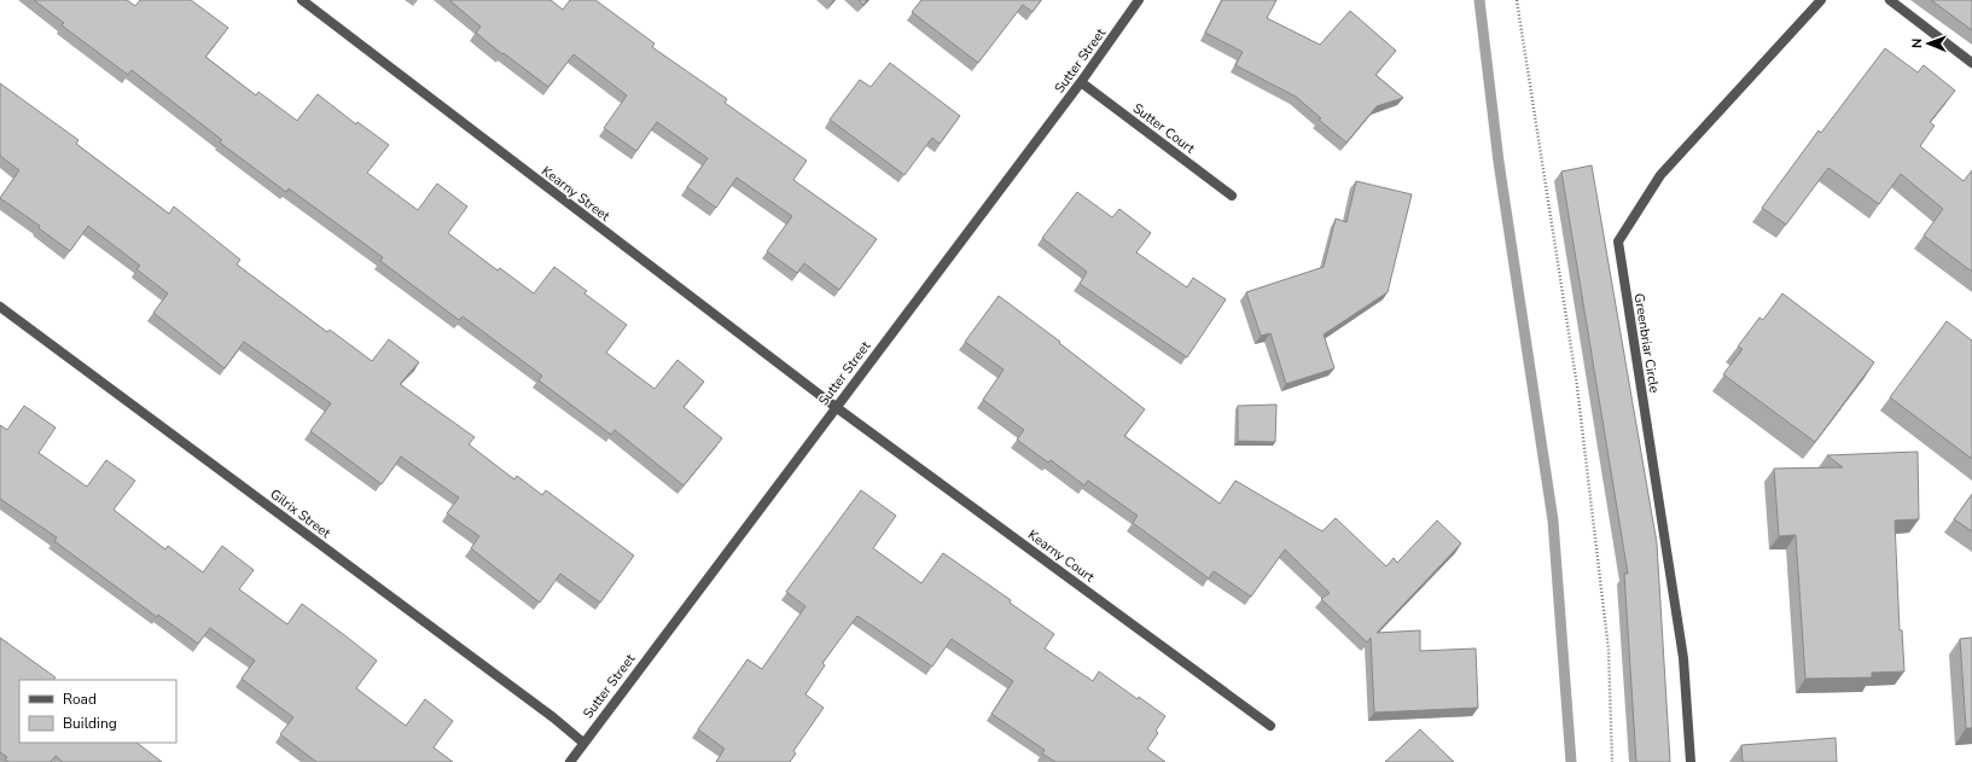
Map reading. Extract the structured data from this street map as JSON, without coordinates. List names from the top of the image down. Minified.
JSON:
{"streets":{"street":["Sutter Street","Sutter Court","Kearny Street","Greenbriar Circle","Gilrix Street","Kearny Court"]},"crossings":[["Sutter Street","Sutter Court"],["Sutter Street","Kearny Street"],["Sutter Street","Gilrix Street"],["Sutter Street","Kearny Court"],["Kearny Street","Kearny Court"]],"legend":["Road","Building"],"north":"left"}
